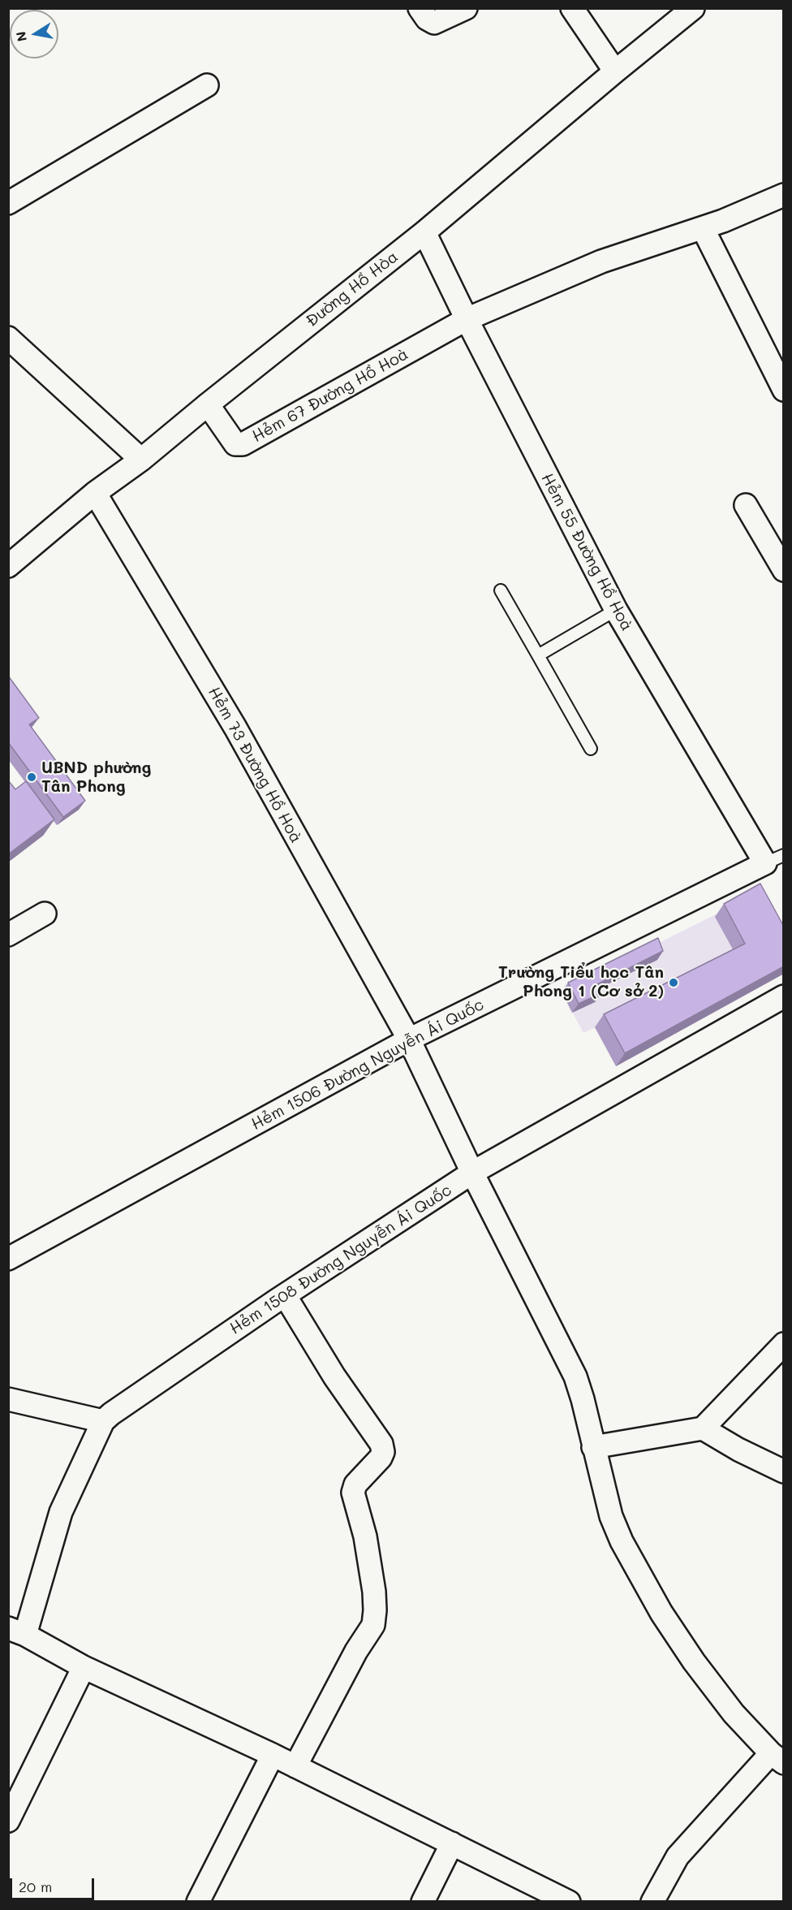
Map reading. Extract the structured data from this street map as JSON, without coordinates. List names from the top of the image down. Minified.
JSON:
{"streets":{"street":["Đường Hồ Hòa","Hẻm 67 Đường Hồ Hoà","Hẻm 55 Đường Hồ Hoà","Hẻm 73 Đường Hồ Hoà","Hẻm 1506 Đường Nguyễn Ái Quốc","Hẻm 1508 Đường Nguyễn Ái Quốc"]},"crossings":[["Đường Hồ Hòa","Hẻm 67 Đường Hồ Hoà"],["Đường Hồ Hòa","Hẻm 55 Đường Hồ Hoà"],["Đường Hồ Hòa","Hẻm 73 Đường Hồ Hoà"],["Hẻm 67 Đường Hồ Hoà","Hẻm 55 Đường Hồ Hoà"],["Hẻm 55 Đường Hồ Hoà","Hẻm 1506 Đường Nguyễn Ái Quốc"],["Hẻm 73 Đường Hồ Hoà","Hẻm 1506 Đường Nguyễn Ái Quốc"],["Hẻm 73 Đường Hồ Hoà","Hẻm 1508 Đường Nguyễn Ái Quốc"]],"places":["UBND phường Tân Phong","Trường Tiểu học Tân Phong 1 (Cơ sở 2)"],"scale_bar":"20 m","north":"left"}
